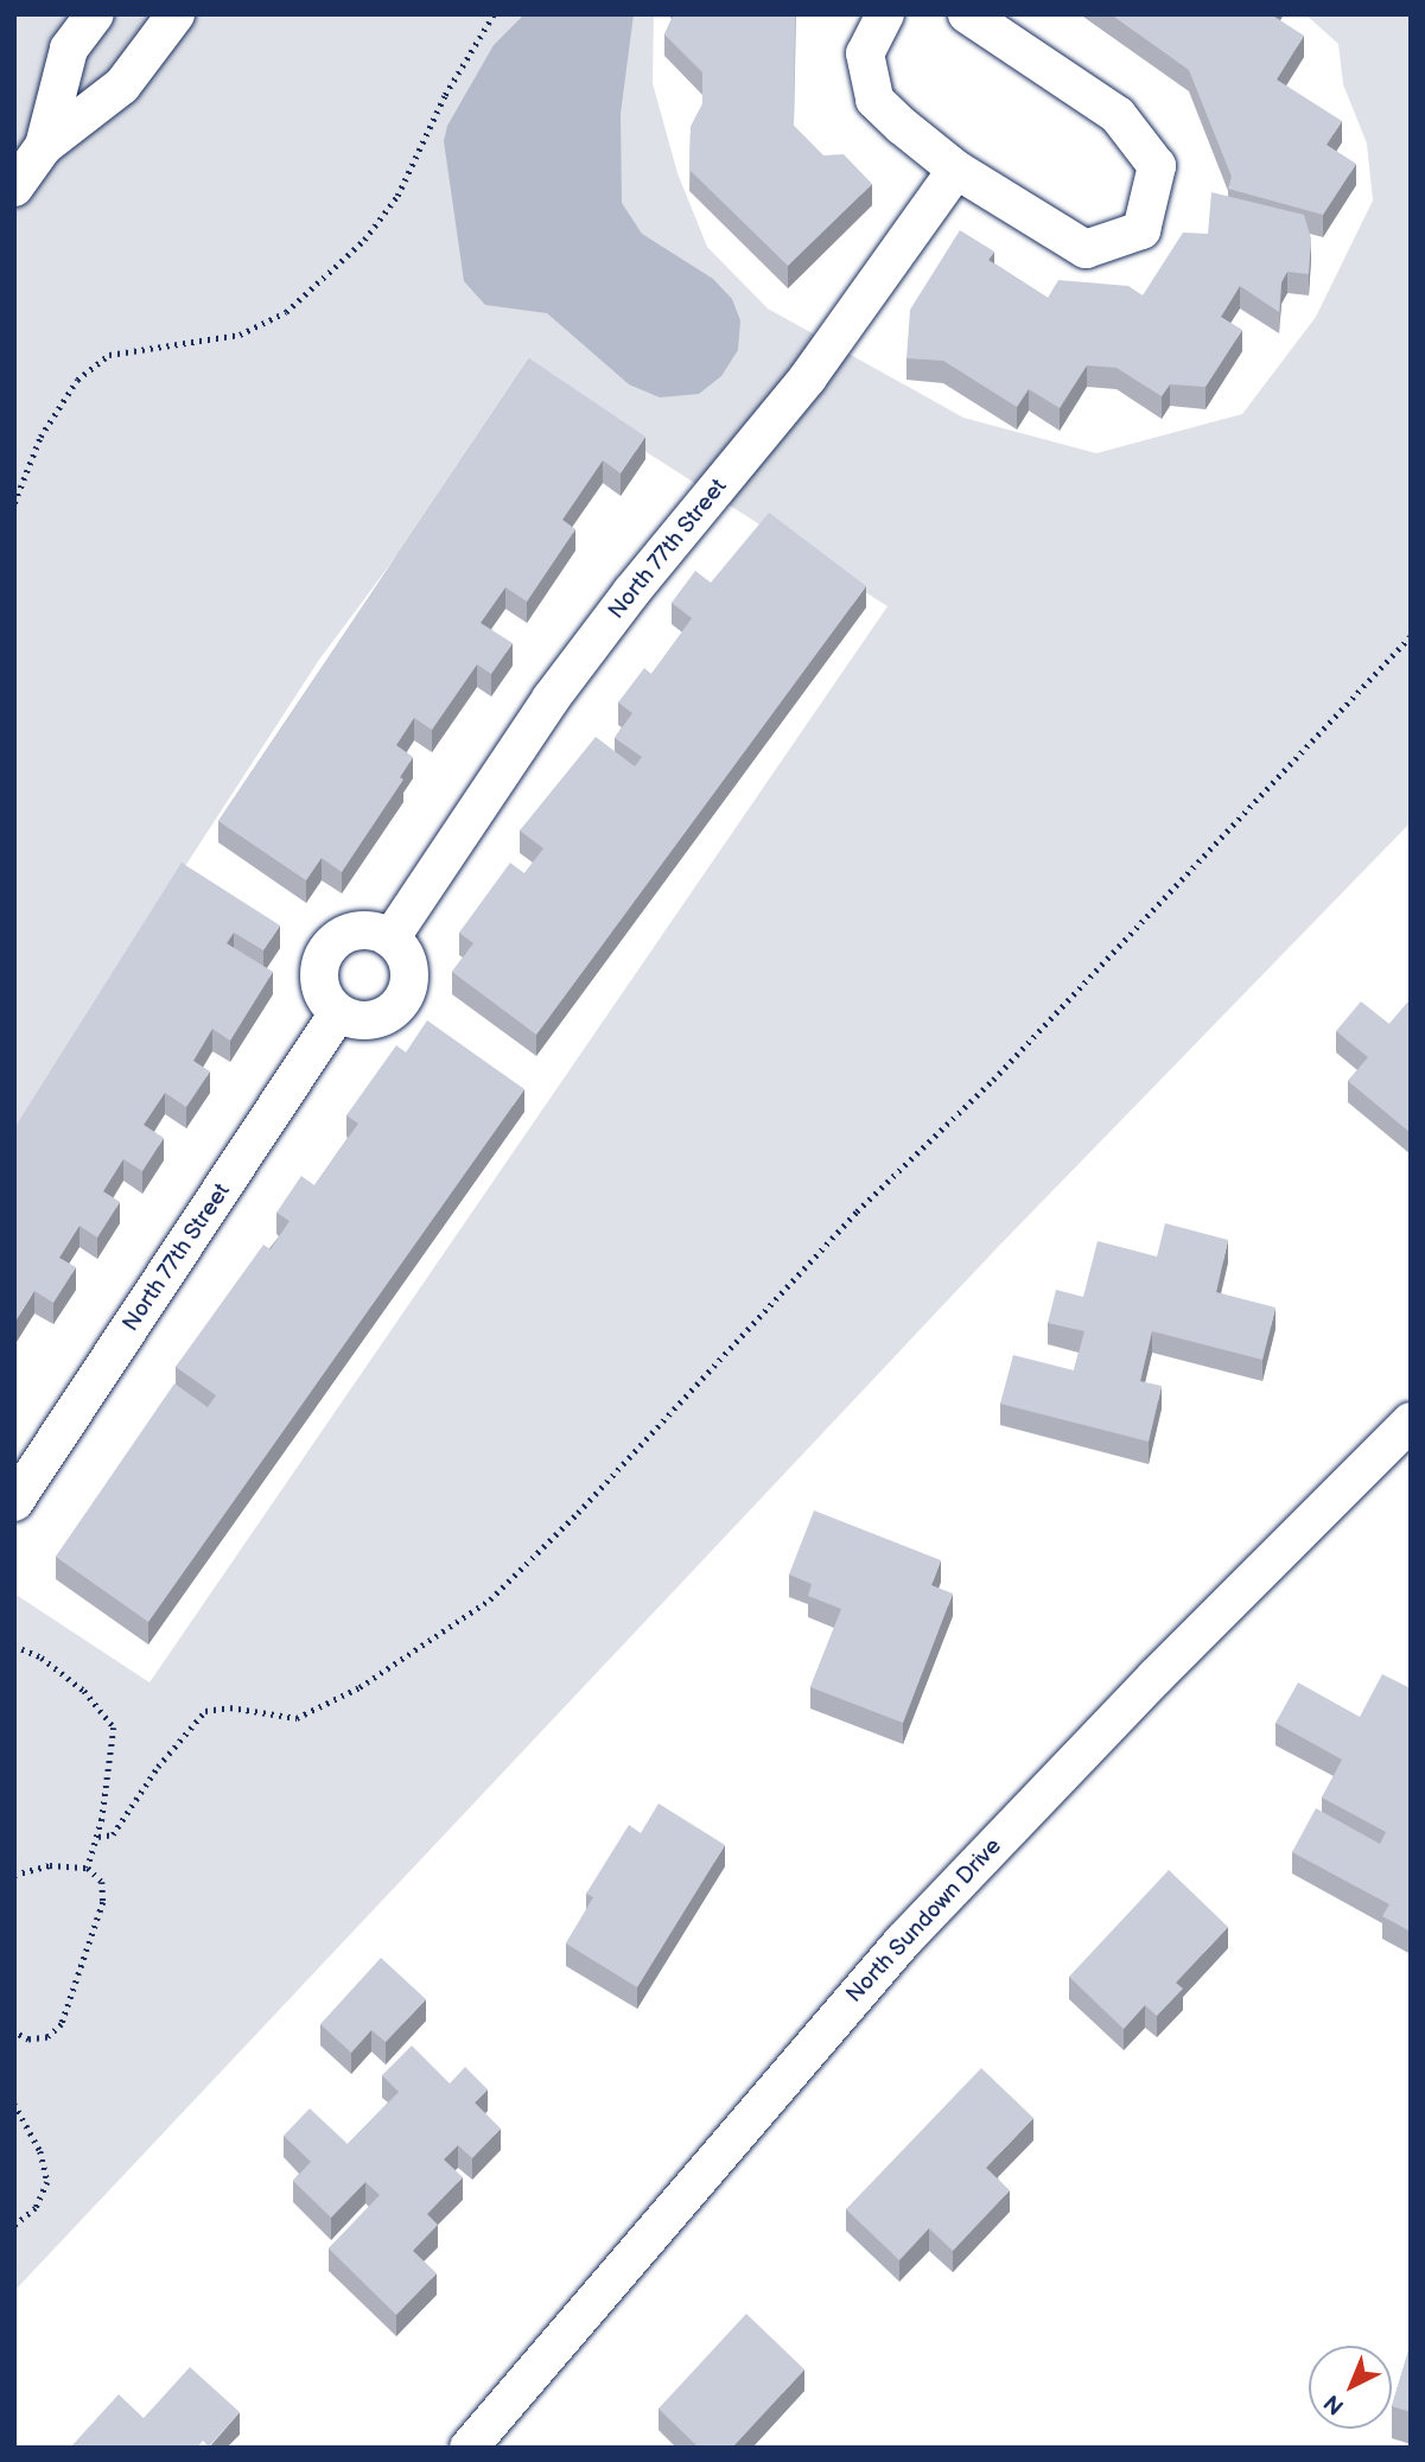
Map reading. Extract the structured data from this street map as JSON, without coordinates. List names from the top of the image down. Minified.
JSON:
{"streets":{"street":["North 77th Street","North Sundown Drive"]},"north":"bottom left"}
